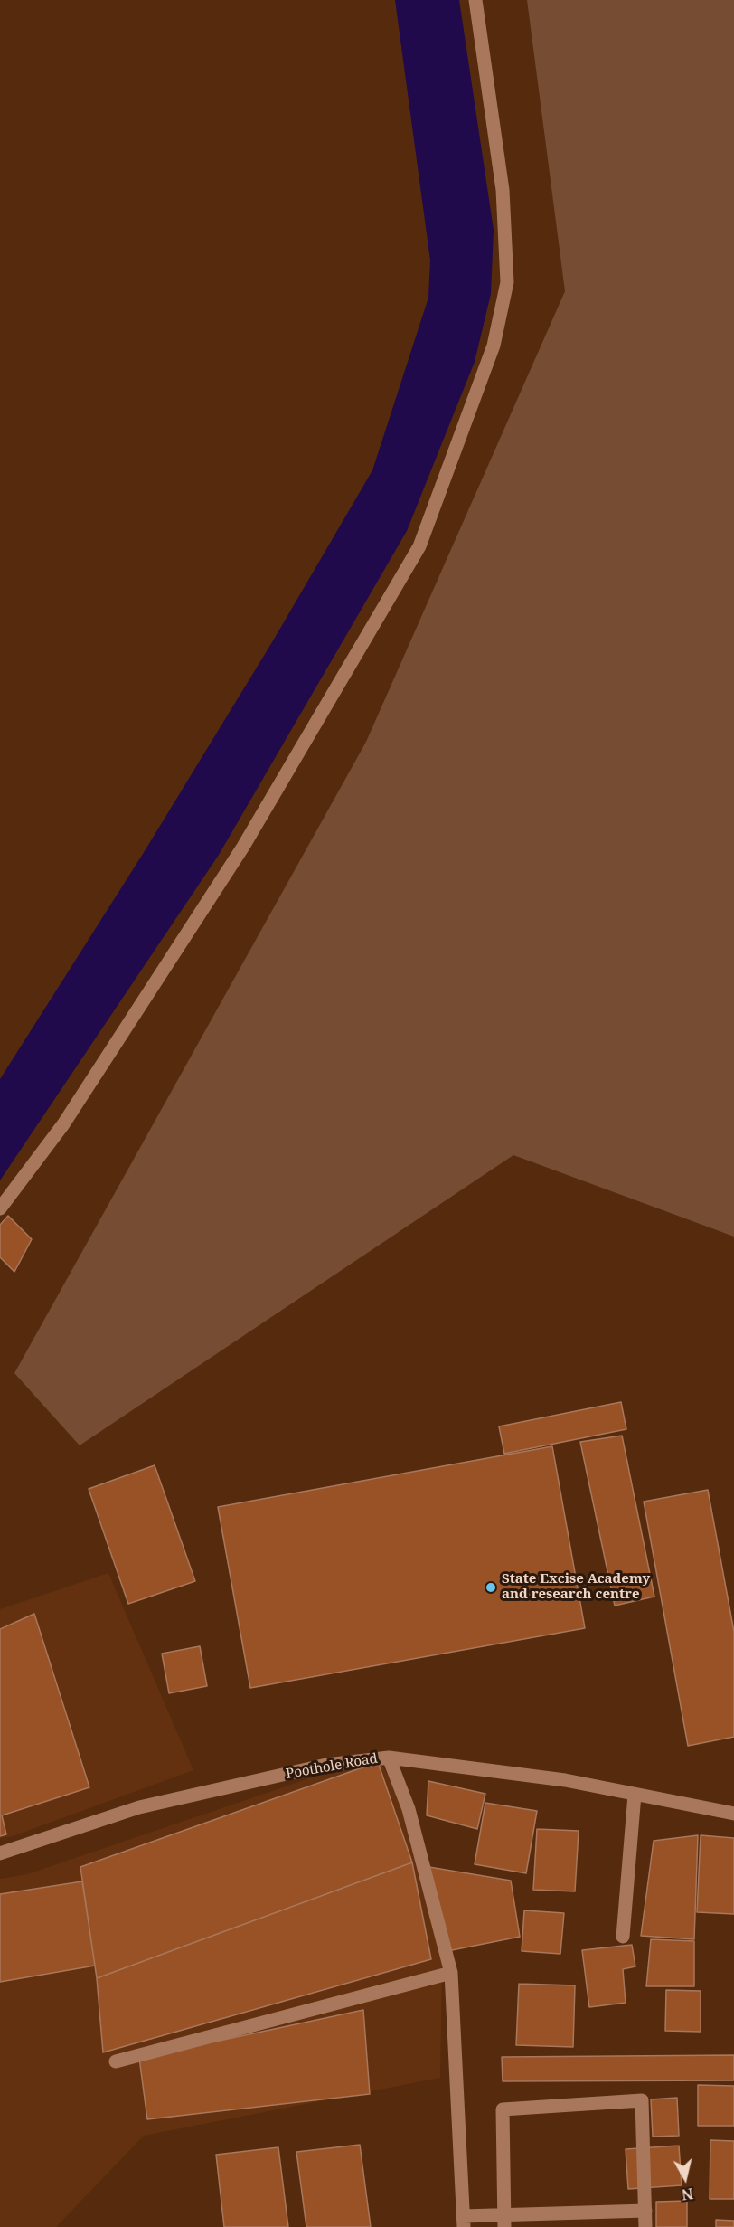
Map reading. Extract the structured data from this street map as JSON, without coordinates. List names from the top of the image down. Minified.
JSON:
{"streets":{"street":["Poothole Road"]},"places":["State Excise Academy and research centre"],"north":"bottom"}
